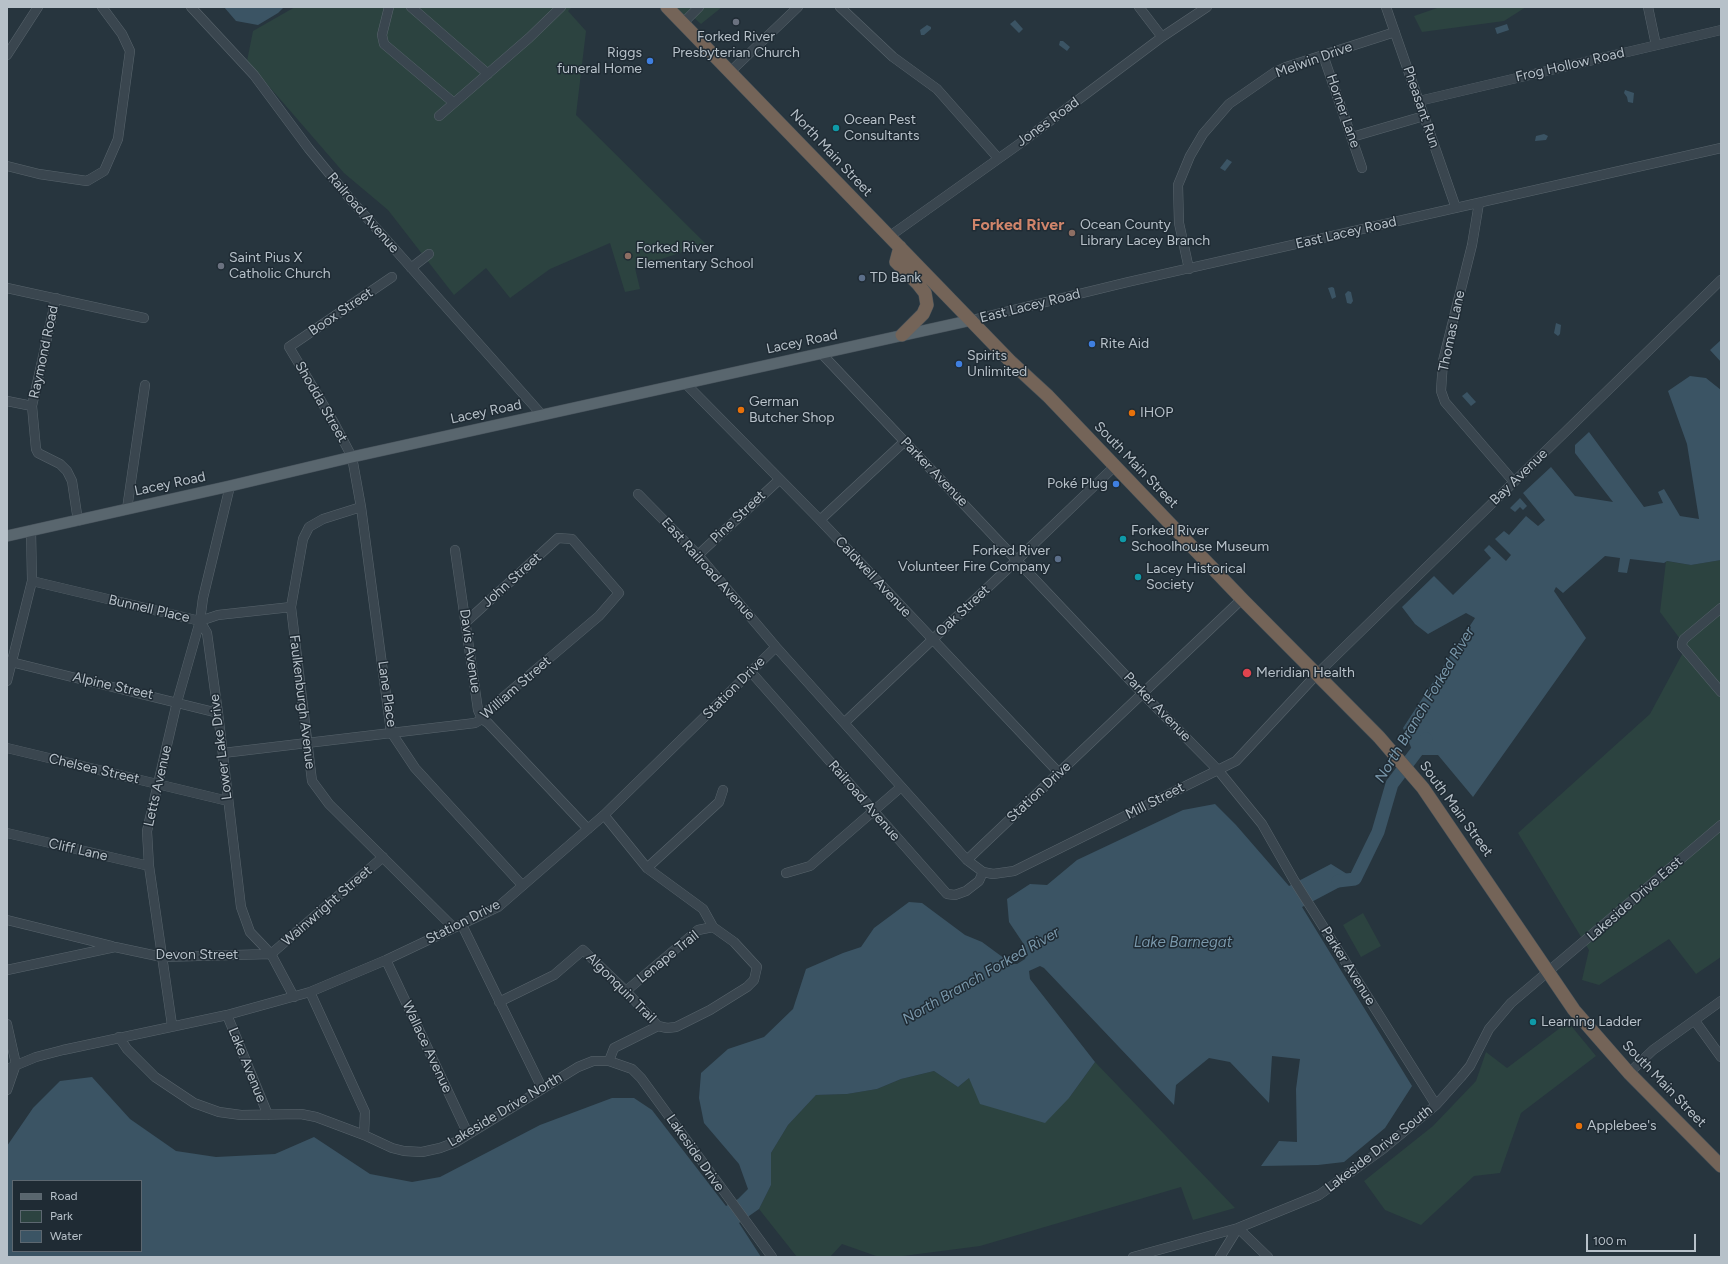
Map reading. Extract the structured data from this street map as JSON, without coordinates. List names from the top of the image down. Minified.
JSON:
{"streets":{"highway":["North Main Street","South Main Street"],"main road":["Lacey Road"],"street":["Melwin Drive","Frog Hollow Road","Pheasant Run","Horner Lane","Jones Road","Railroad Avenue","East Lacey Road","Boox Street","Thomas Lane","Raymond Road","Shodda Street","Parker Avenue","Bay Avenue","Pine Street","East Railroad Avenue","Caldwell Avenue","John Street","Bunnell Place","Oak Street","Davis Avenue","Alpine Street","William Street","Station Drive","Lane Place","Faulkenburgh Avenue","Lower Lake Drive","Chelsea Street","Letts Avenue","Mill Street","Cliff Lane","Lakeside Drive East","Wainwright Street","Devon Street","Lenape Trail","Algonquin Trail","Wallace Avenue","Lake Avenue","Lakeside Drive North","Lakeside Drive South","Lakeside Drive"]},"crossings":[["Melwin Drive","Pheasant Run"],["Melwin Drive","Horner Lane"],["Melwin Drive","East Lacey Road"],["Frog Hollow Road","Pheasant Run"],["Pheasant Run","East Lacey Road"],["Jones Road","North Main Street"],["North Main Street","East Lacey Road"],["North Main Street","Lacey Road"],["North Main Street","South Main Street"],["Railroad Avenue","Lacey Road"],["Railroad Avenue","Station Drive"],["Railroad Avenue","Mill Street"],["East Lacey Road","Thomas Lane"],["East Lacey Road","Lacey Road"],["East Lacey Road","South Main Street"],["Boox Street","Shodda Street"],["Thomas Lane","Bay Avenue"],["Lacey Road","Raymond Road"],["Lacey Road","Shodda Street"],["Lacey Road","South Main Street"],["Lacey Road","Parker Avenue"],["Lacey Road","Caldwell Avenue"],["Lacey Road","Lane Place"],["Shodda Street","Lane Place"],["South Main Street","Bay Avenue"],["South Main Street","Oak Street"],["South Main Street","Station Drive"],["South Main Street","Mill Street"],["South Main Street","Lakeside Drive East"],["South Main Street","Lakeside Drive South"],["Parker Avenue","Oak Street"],["Parker Avenue","Station Drive"],["Parker Avenue","Mill Street"],["Parker Avenue","Lakeside Drive South"],["Bay Avenue","Mill Street"],["Pine Street","East Railroad Avenue"],["Pine Street","Caldwell Avenue"],["East Railroad Avenue","Station Drive"],["Caldwell Avenue","Oak Street"],["Caldwell Avenue","Station Drive"],["John Street","Davis Avenue"],["John Street","William Street"],["Bunnell Place","Faulkenburgh Avenue"],["Bunnell Place","Lower Lake Drive"],["Bunnell Place","Letts Avenue"],["Oak Street","Station Drive"],["Davis Avenue","William Street"],["Alpine Street","Lower Lake Drive"],["Alpine Street","Letts Avenue"],["William Street","Lane Place"],["William Street","Faulkenburgh Avenue"],["William Street","Lower Lake Drive"],["Station Drive","Lane Place"],["Station Drive","Faulkenburgh Avenue"],["Station Drive","Lower Lake Drive"],["Station Drive","Letts Avenue"],["Station Drive","Wallace Avenue"],["Station Drive","Lake Avenue"],["Station Drive","Lakeside Drive North"],["Lane Place","Faulkenburgh Avenue"],["Faulkenburgh Avenue","Wainwright Street"],["Faulkenburgh Avenue","Algonquin Trail"],["Faulkenburgh Avenue","Lakeside Drive North"],["Lower Lake Drive","Chelsea Street"],["Lower Lake Drive","Letts Avenue"],["Lower Lake Drive","Wainwright Street"],["Lower Lake Drive","Devon Street"],["Chelsea Street","Letts Avenue"],["Letts Avenue","Cliff Lane"],["Letts Avenue","Devon Street"],["Lakeside Drive East","Lakeside Drive South"],["Wainwright Street","Devon Street"],["Lenape Trail","Algonquin Trail"],["Wallace Avenue","Lakeside Drive North"],["Lake Avenue","Lakeside Drive North"],["Lakeside Drive North","Lakeside Drive"]],"districts":["Forked River"],"water":["North Branch Forked River","Lake Barnegat"],"places":["Forked River Presbyterian Church","Riggs funeral Home","Ocean Pest Consultants","Ocean County Library Lacey Branch","Forked River Elementary School","Saint Pius X Catholic Church","TD Bank","Rite Aid","Spirits Unlimited","German Butcher Shop","IHOP","Poké Plug","Forked River Schoolhouse Museum","Forked River Volunteer Fire Company","Lacey Historical Society","Meridian Health","Learning Ladder","Applebee's"],"legend":["Road","Park","Water"],"scale_bar":"100 m"}
